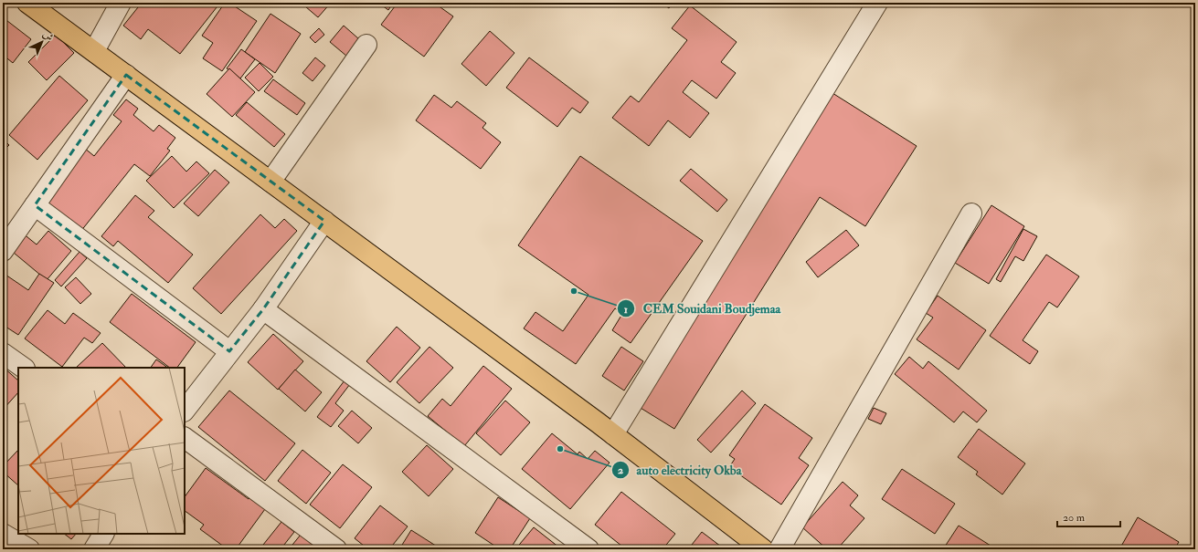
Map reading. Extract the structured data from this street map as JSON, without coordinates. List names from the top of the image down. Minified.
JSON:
{"places":["CEM Souidani Boudjemaa","auto electricity Okba"],"scale_bar":"20 m","north":"top right"}
